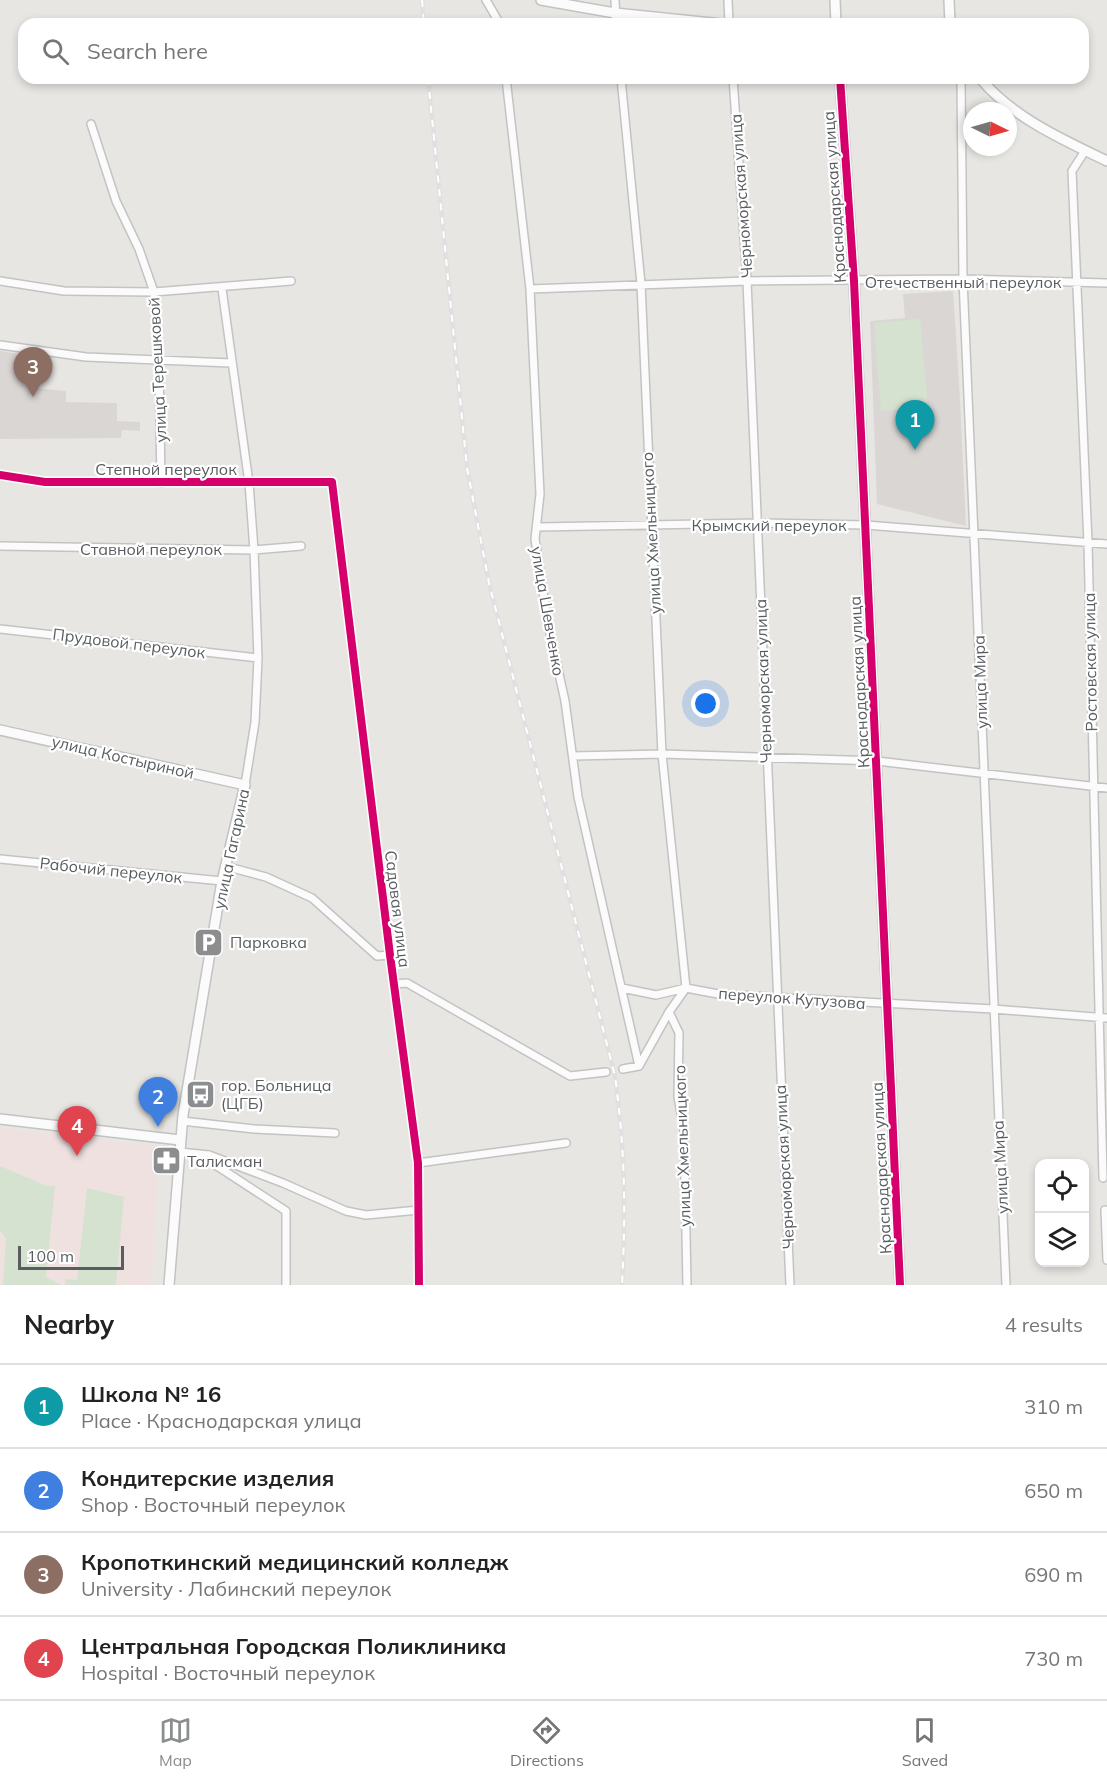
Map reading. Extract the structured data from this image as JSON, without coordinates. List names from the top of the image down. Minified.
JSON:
{"streets":{"street":["Черноморская улица","Краснодарская улица","Отечественный переулок","улица Терешковой","Степной переулок","Крымский переулок","улица Хмельницкого","Ставной переулок","улица Шевченко","Прудовой переулок","Ростовская улица","улица Мира","улица Костыриной","улица Гагарина","Рабочий переулок","Садовая улица","переулок Кутузова"]},"crossings":[["Черноморская улица","Отечественный переулок"],["Черноморская улица","Крымский переулок"],["Черноморская улица","переулок Кутузова"],["Краснодарская улица","Отечественный переулок"],["Краснодарская улица","Крымский переулок"],["Краснодарская улица","переулок Кутузова"],["Отечественный переулок","улица Хмельницкого"],["Отечественный переулок","улица Шевченко"],["Отечественный переулок","Ростовская улица"],["Отечественный переулок","улица Мира"],["улица Терешковой","Степной переулок"],["Степной переулок","улица Гагарина"],["Степной переулок","Садовая улица"],["Крымский переулок","улица Хмельницкого"],["Крымский переулок","улица Шевченко"],["Крымский переулок","Ростовская улица"],["Крымский переулок","улица Мира"],["улица Хмельницкого","переулок Кутузова"],["Ставной переулок","улица Гагарина"],["улица Шевченко","переулок Кутузова"],["Прудовой переулок","улица Гагарина"],["Ростовская улица","переулок Кутузова"],["улица Мира","переулок Кутузова"],["улица Костыриной","улица Гагарина"],["улица Гагарина","Рабочий переулок"]],"places":{"parking":["Парковка"],"bus stop":["гор. Больница (ЦГБ)"],"pharmacy":["Талисман"]},"scale_bar":"100 m","north":"right","page":{"search":"Search here","pins":["3","1","2","4"],"scale":"100 m","heading":["Nearby","4 results"],"list":[{"mark":"1","name":"Школа № 16","note":"Place · Краснодарская улица","value":"310 m"},{"mark":"2","name":"Кондитерские изделия","note":"Shop · Восточный переулок","value":"650 m"},{"mark":"3","name":"Кропоткинский медицинский колледж","note":"University · Лабинский переулок","value":"690 m"},{"mark":"4","name":"Центральная Городская Поликлиника","note":"Hospital · Восточный переулок","value":"730 m"}],"nav":["Map","Directions","Saved"]}}
